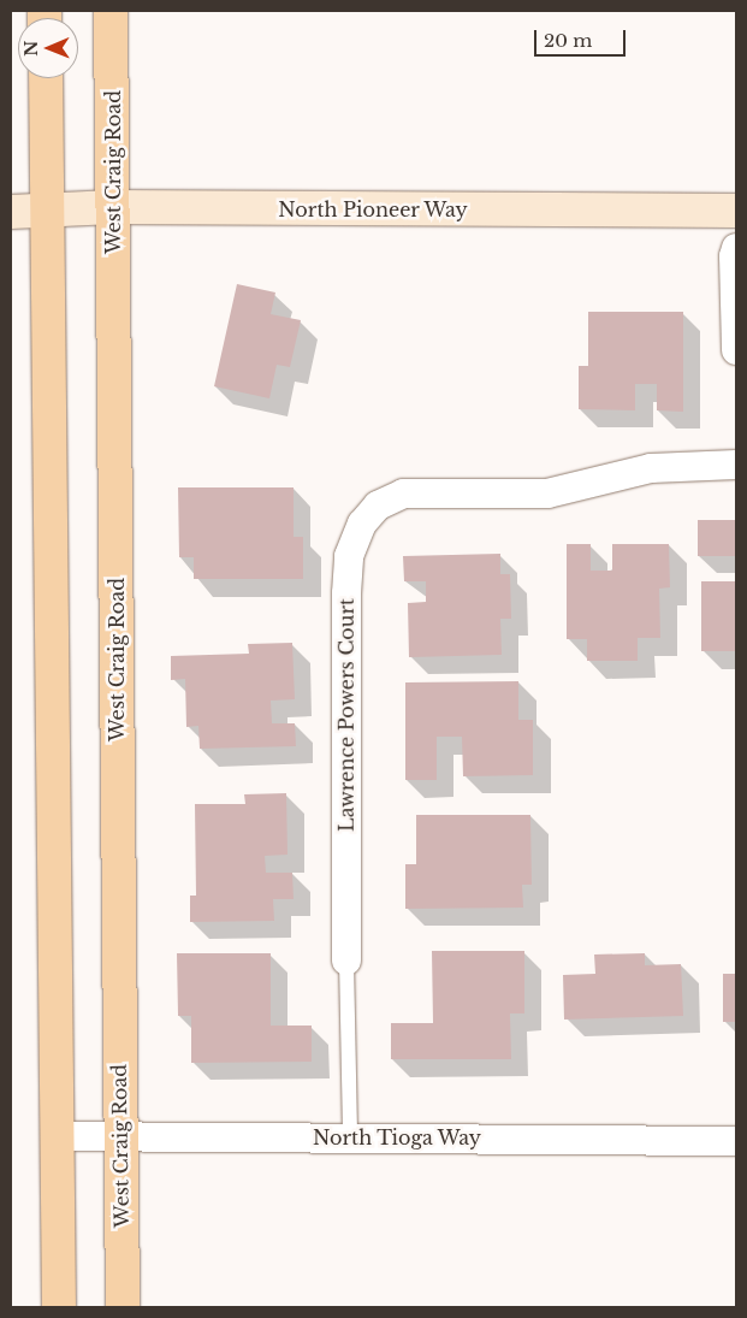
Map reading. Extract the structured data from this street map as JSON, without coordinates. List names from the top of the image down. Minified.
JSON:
{"streets":{"main road":["West Craig Road"],"street":["North Pioneer Way","Lawrence Powers Court","North Tioga Way"]},"crossings":[["West Craig Road","North Pioneer Way"],["West Craig Road","North Tioga Way"]],"scale_bar":"20 m","north":"left"}
